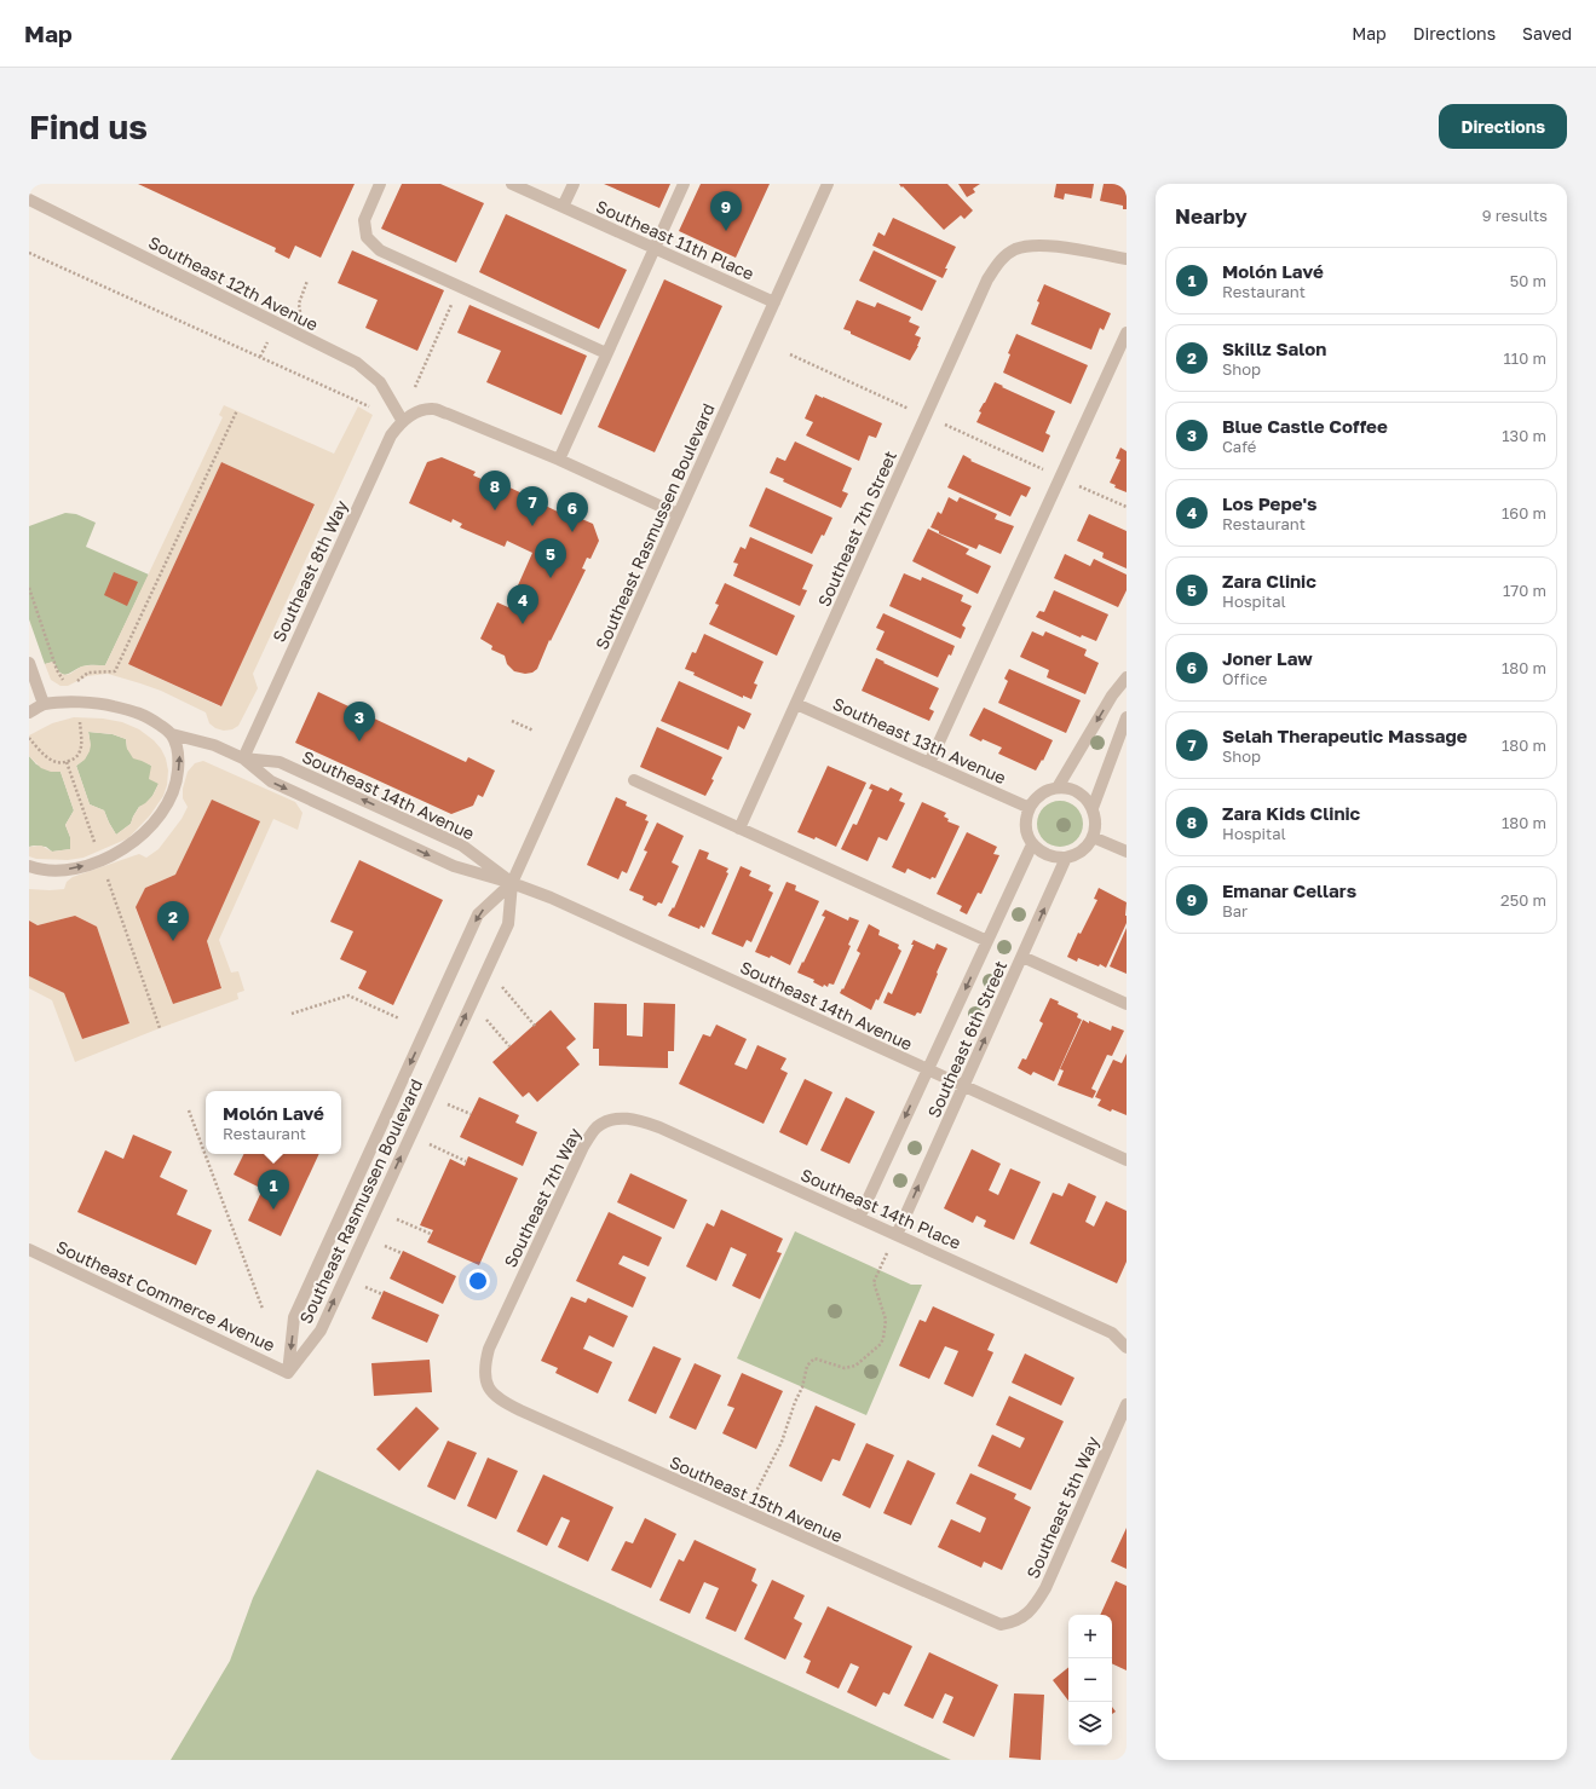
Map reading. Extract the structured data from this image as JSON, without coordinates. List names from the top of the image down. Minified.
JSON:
{"streets":{"street":["Southeast 11th Place","Southeast 12th Avenue","Southeast Rasmussen Boulevard","Southeast 7th Street","Southeast 8th Way","Southeast 13th Avenue","Southeast 14th Avenue","Southeast 6th Street","Southeast 7th Way","Southeast 14th Place","Southeast Commerce Avenue","Southeast 15th Avenue","Southeast 5th Way"]},"crossings":[["Southeast 11th Place","Southeast Rasmussen Boulevard"],["Southeast 12th Avenue","Southeast 8th Way"],["Southeast Rasmussen Boulevard","Southeast 14th Avenue"],["Southeast Rasmussen Boulevard","Southeast Commerce Avenue"],["Southeast 7th Street","Southeast 13th Avenue"],["Southeast 8th Way","Southeast 14th Avenue"],["Southeast 13th Avenue","Southeast 6th Street"],["Southeast 14th Avenue","Southeast 6th Street"],["Southeast 6th Street","Southeast 14th Place"],["Southeast 7th Way","Southeast 14th Place"],["Southeast 7th Way","Southeast 15th Avenue"],["Southeast 15th Avenue","Southeast 5th Way"]],"page":{"header":"Map","nav":["Map","Directions","Saved"],"buttons":"Directions","title":"Find us","heading":["Nearby","9 results"],"pins":["9","8","7","6","5","4","3","2","1"],"list":[{"mark":"1","name":"Molón Lavé","note":"Restaurant","value":"50 m"},{"mark":"2","name":"Skillz Salon","note":"Shop","value":"110 m"},{"mark":"3","name":"Blue Castle Coffee","note":"Café","value":"130 m"},{"mark":"4","name":"Los Pepe's","note":"Restaurant","value":"160 m"},{"mark":"5","name":"Zara Clinic","note":"Hospital","value":"170 m"},{"mark":"6","name":"Joner Law","note":"Office","value":"180 m"},{"mark":"7","name":"Selah Therapeutic Massage","note":"Shop","value":"180 m"},{"mark":"8","name":"Zara Kids Clinic","note":"Hospital","value":"180 m"},{"mark":"9","name":"Emanar Cellars","note":"Bar","value":"250 m"}],"popup":["Molón Lavé","Restaurant"],"map_buttons":["+","−"]}}
